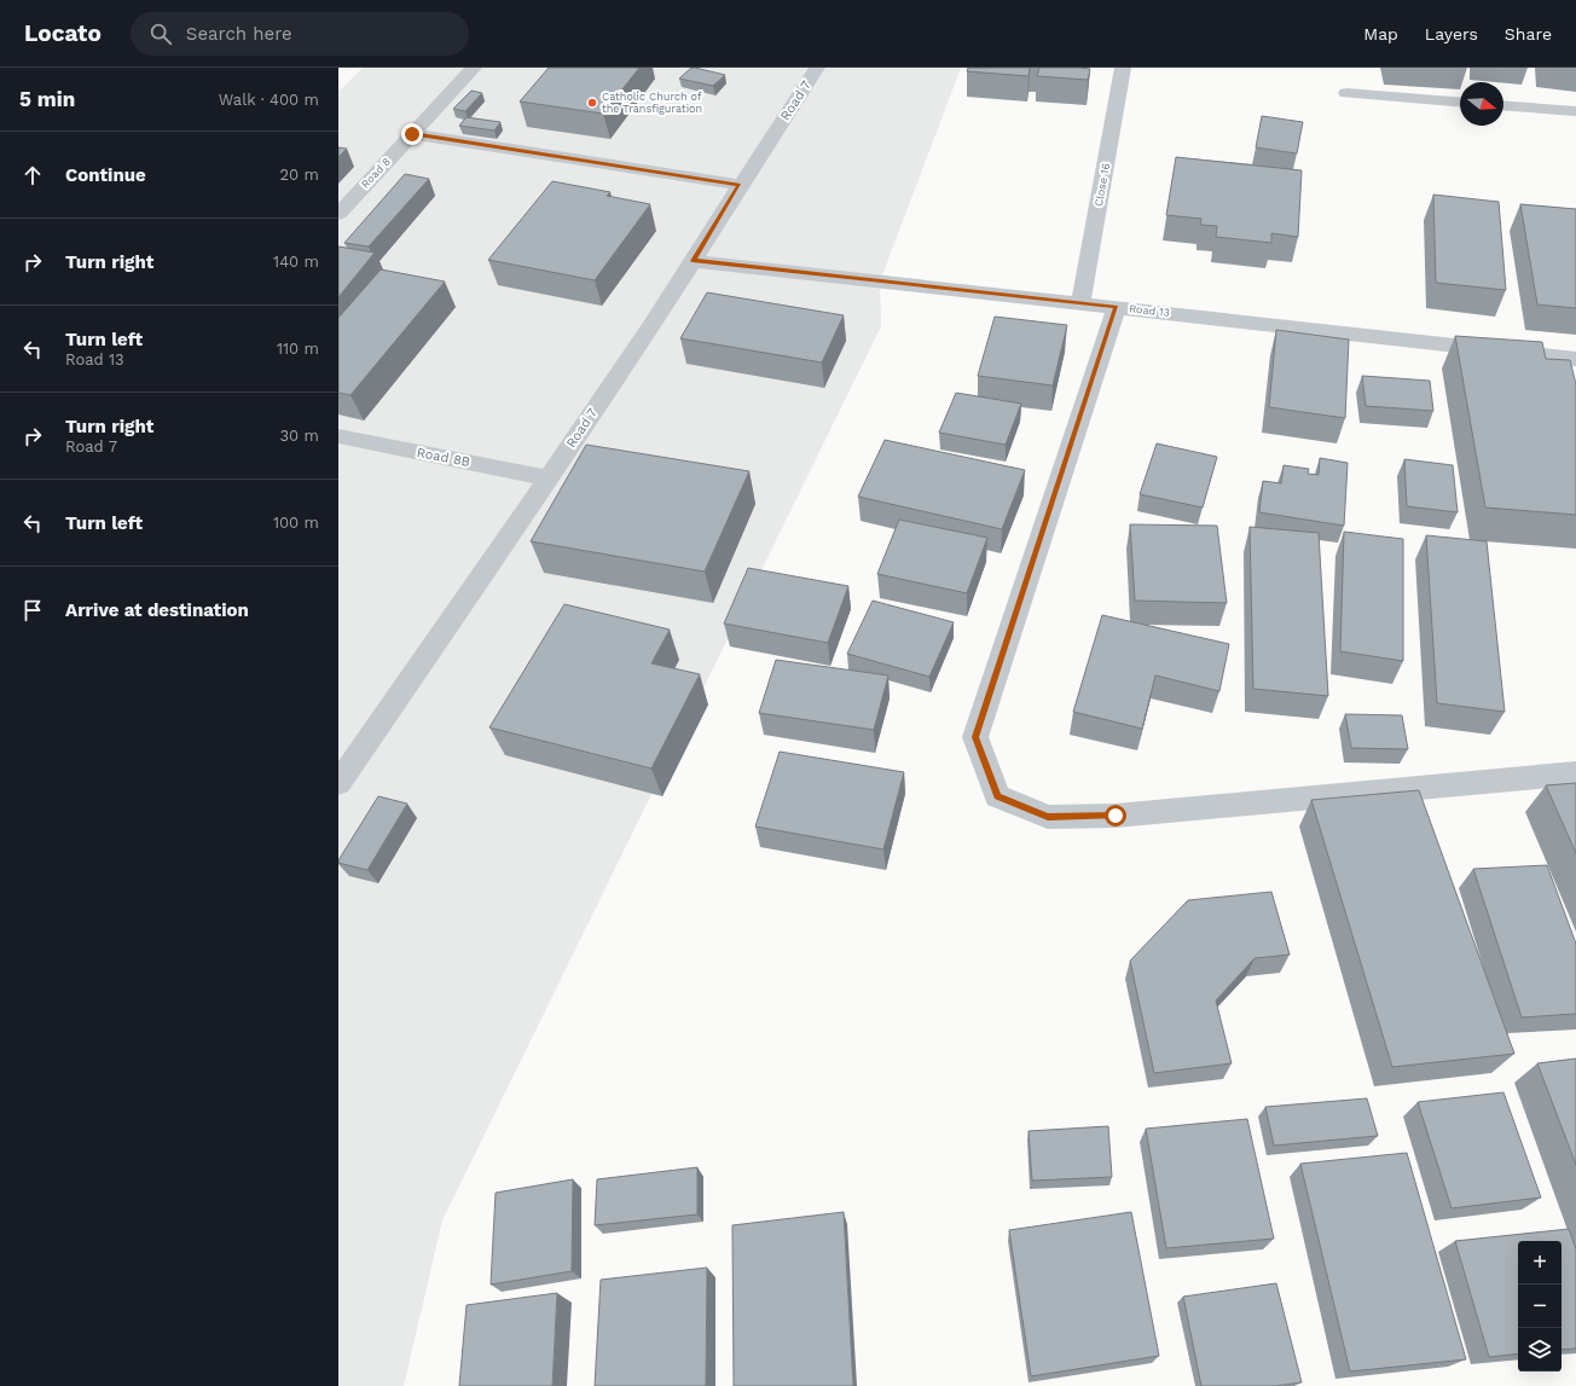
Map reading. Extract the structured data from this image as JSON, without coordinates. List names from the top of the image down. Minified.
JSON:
{"streets":{"street":["Road 7","Road 8","Close 16","Road 13","Road 8B"]},"crossings":[["Road 7","Road 13"],["Road 7","Road 8B"],["Close 16","Road 13"]],"places":["Catholic Church of the Transfiguration"],"north":"right","page":{"header":"Locato","search":"Search here","nav":["Map","Layers","Share"],"heading":["5 min","Walk · 400 m"],"list":[["Continue","20 m"],["Turn right","140 m"],["Turn left","Road 13","110 m"],["Turn right","Road 7","30 m"],["Turn left","100 m"],"Arrive at destination"],"map_buttons":["+","−"]}}
